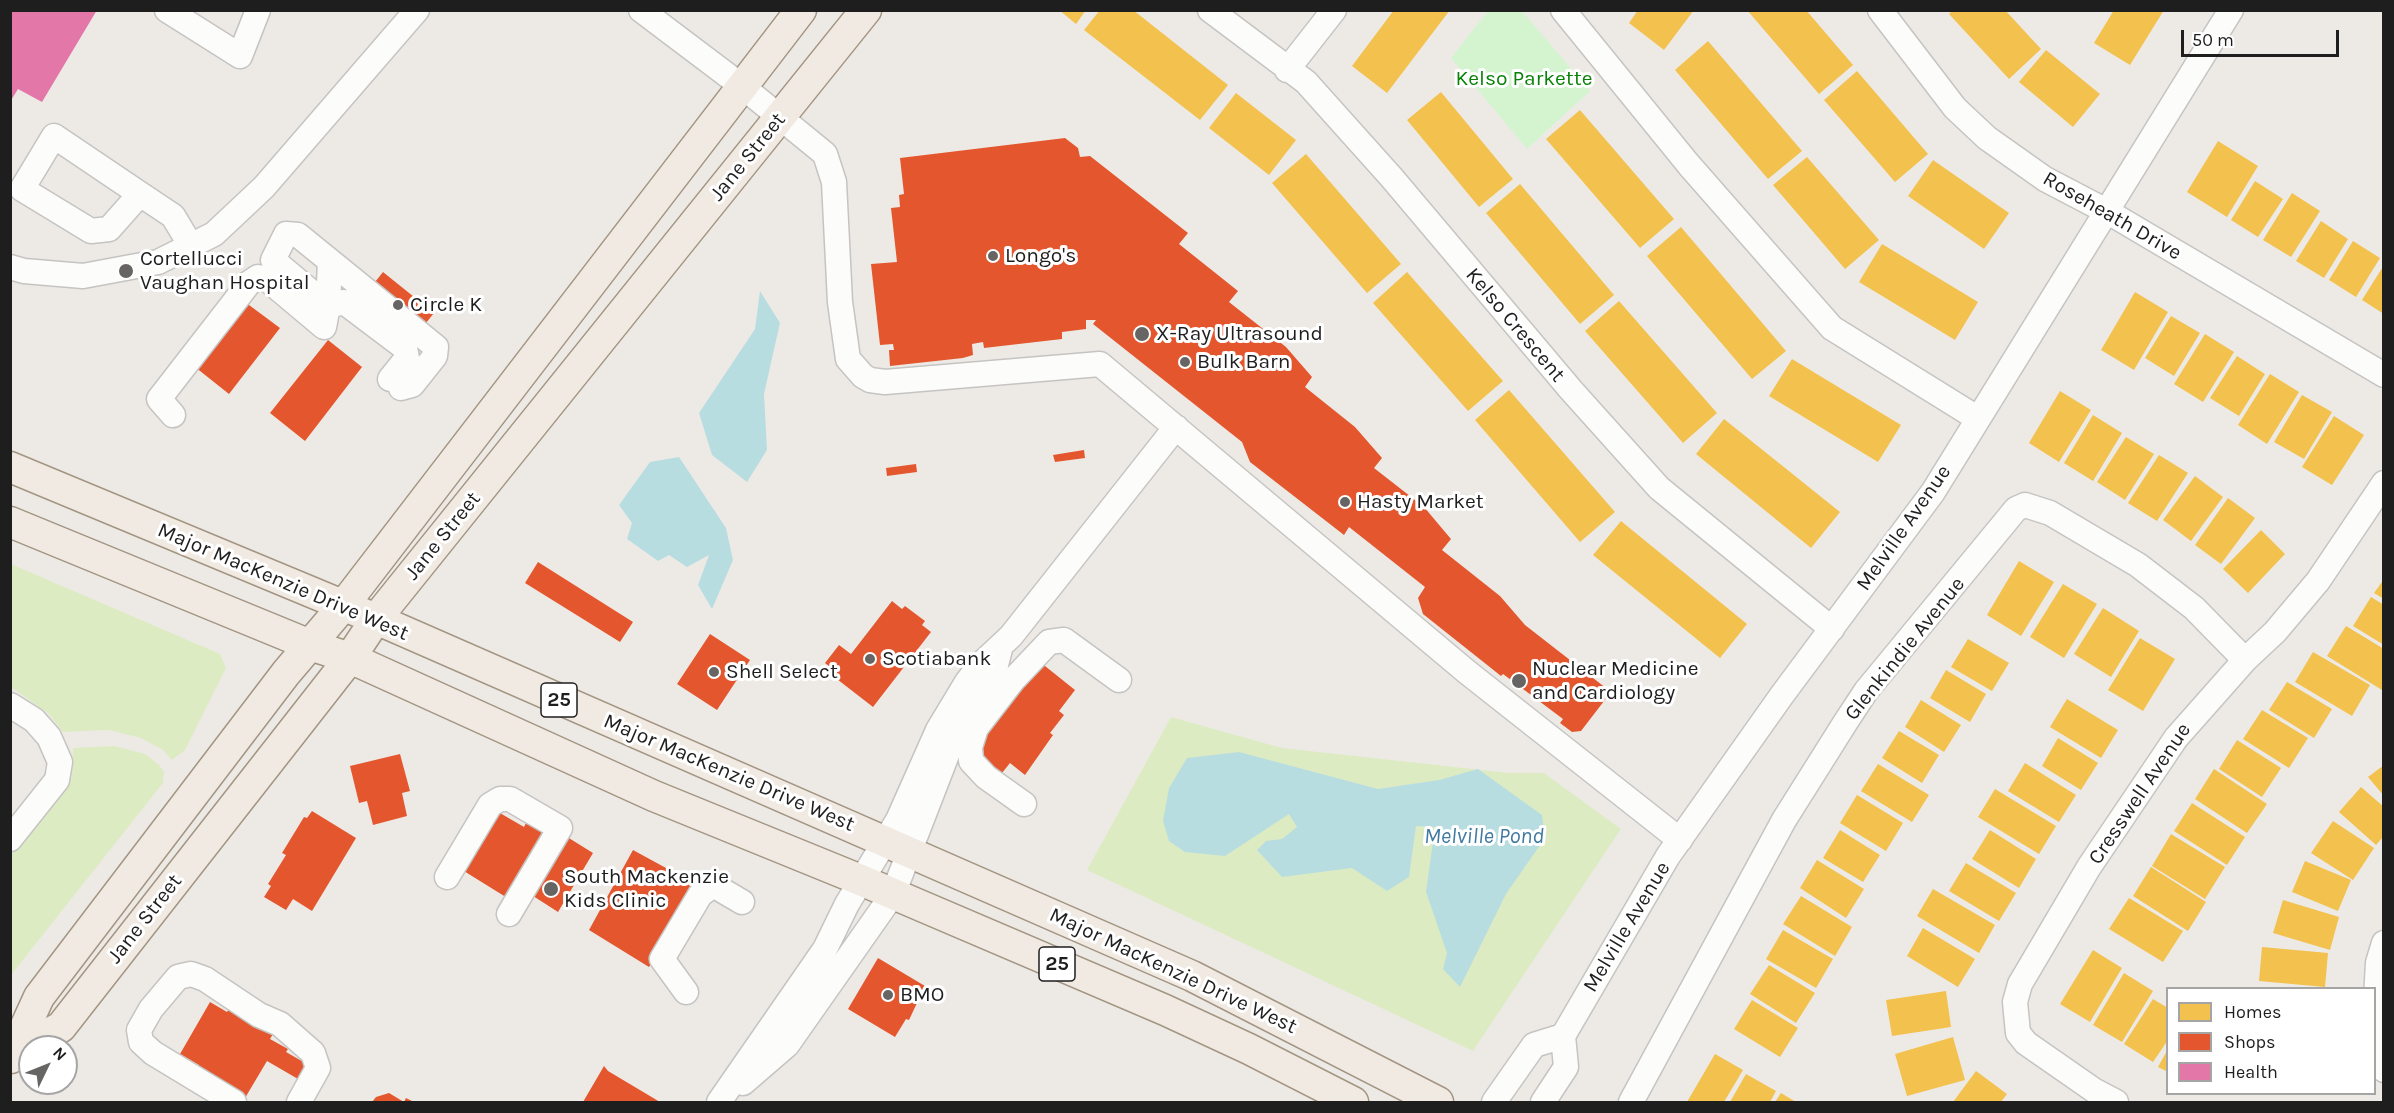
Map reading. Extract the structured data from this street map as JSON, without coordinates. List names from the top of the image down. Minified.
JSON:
{"streets":{"main road":["Jane Street","Major MacKenzie Drive West","25"],"street":["Roseheath Drive","Kelso Crescent","Melville Avenue","Glenkindie Avenue","Cresswell Avenue"]},"crossings":[["Jane Street","Major MacKenzie Drive West"],["Roseheath Drive","Melville Avenue"],["Kelso Crescent","Melville Avenue"],["Glenkindie Avenue","Cresswell Avenue"]],"water":["Melville Pond"],"parks":["Kelso Parkette"],"places":["Longo's","Cortellucci Vaughan Hospital","Circle K","X-Ray Ultrasound","Bulk Barn","Hasty Market","Scotiabank","Shell Select","Nuclear Medicine and Cardiology","South Mackenzie Kids Clinic","BMO"],"legend":["Homes","Shops","Health"],"scale_bar":"50 m","north":"top right"}
